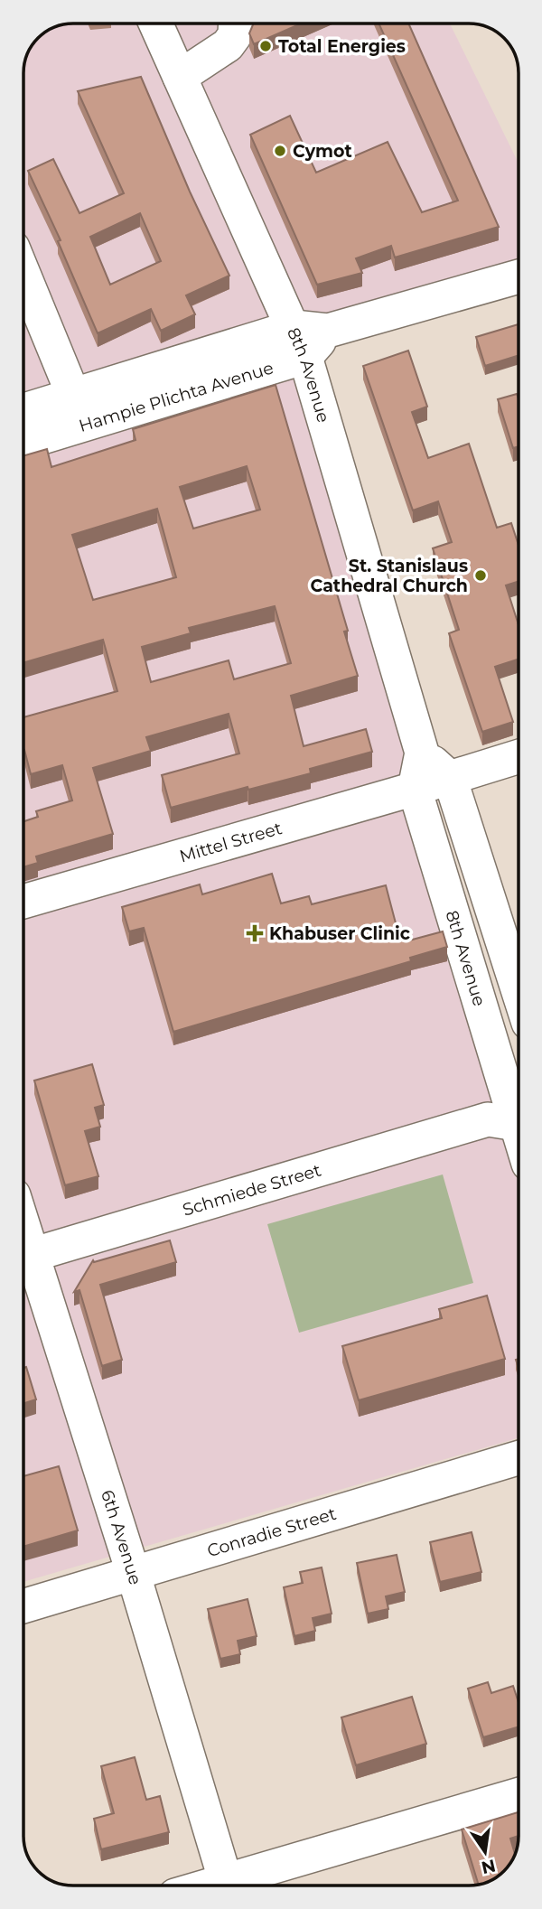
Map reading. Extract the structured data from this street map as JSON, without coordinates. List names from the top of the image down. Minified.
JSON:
{"streets":{"street":["8th Avenue","Hampie Plichta Avenue","Mittel Street","Schmiede Street","Conradie Street","6th Avenue"]},"crossings":[["8th Avenue","Hampie Plichta Avenue"],["8th Avenue","Mittel Street"],["8th Avenue","Schmiede Street"],["Schmiede Street","6th Avenue"],["Conradie Street","6th Avenue"]],"places":{"other":["Total Energies","Cymot","St. Stanislaus Cathedral Church"],"health":["Khabuser Clinic"]},"north":"bottom"}
